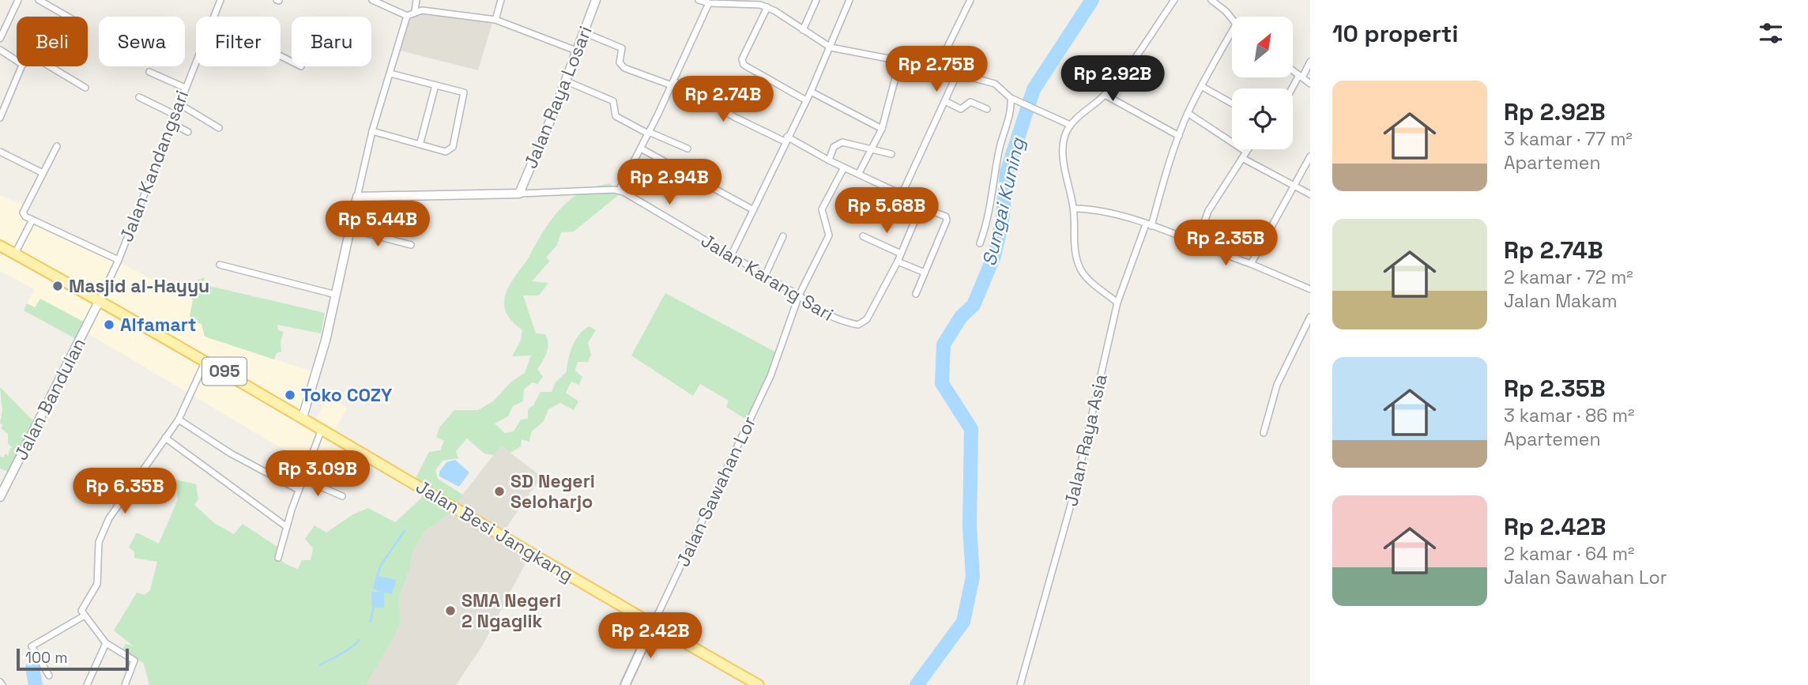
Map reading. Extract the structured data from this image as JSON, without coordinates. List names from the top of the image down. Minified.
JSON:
{"streets":{"main road":["095","Jalan Sawahan Lor","Jalan Besi Jangkang"],"street":["Jalan Raya Losari","Jalan Kandangsari","Jalan Karang Sari","Jalan Bandulan","Jalan Raya Asia"]},"crossings":[["Jalan Kandangsari","Jalan Bandulan"],["Jalan Kandangsari","Jalan Besi Jangkang"],["Jalan Karang Sari","Jalan Sawahan Lor"],["Jalan Bandulan","Jalan Besi Jangkang"],["Jalan Sawahan Lor","Jalan Besi Jangkang"]],"water":["Sungai Kuning"],"places":["Masjid al-Hayyu","Alfamart","Toko COZY","SD Negeri Seloharjo","SMA Negeri 2 Ngaglik"],"scale_bar":"100 m","north":"top right","page":{"heading":"10 properti","chip":["Beli","Sewa","Filter","Baru"],"price":["Rp 2.75B","Rp 2.92B","Rp 2.74B","Rp 2.94B","Rp 5.68B","Rp 5.44B","Rp 2.35B","Rp 3.09B","Rp 6.35B","Rp 2.42B"],"list":[{"name":"Rp 2.92B","note":"3 kamar · 77 m² · Apartemen"},{"name":"Rp 2.74B","note":"2 kamar · 72 m² · Jalan Makam"},{"name":"Rp 2.35B","note":"3 kamar · 86 m² · Apartemen"},{"name":"Rp 2.42B","note":"2 kamar · 64 m² · Jalan Sawahan Lor"}],"scale":"100 m"}}
